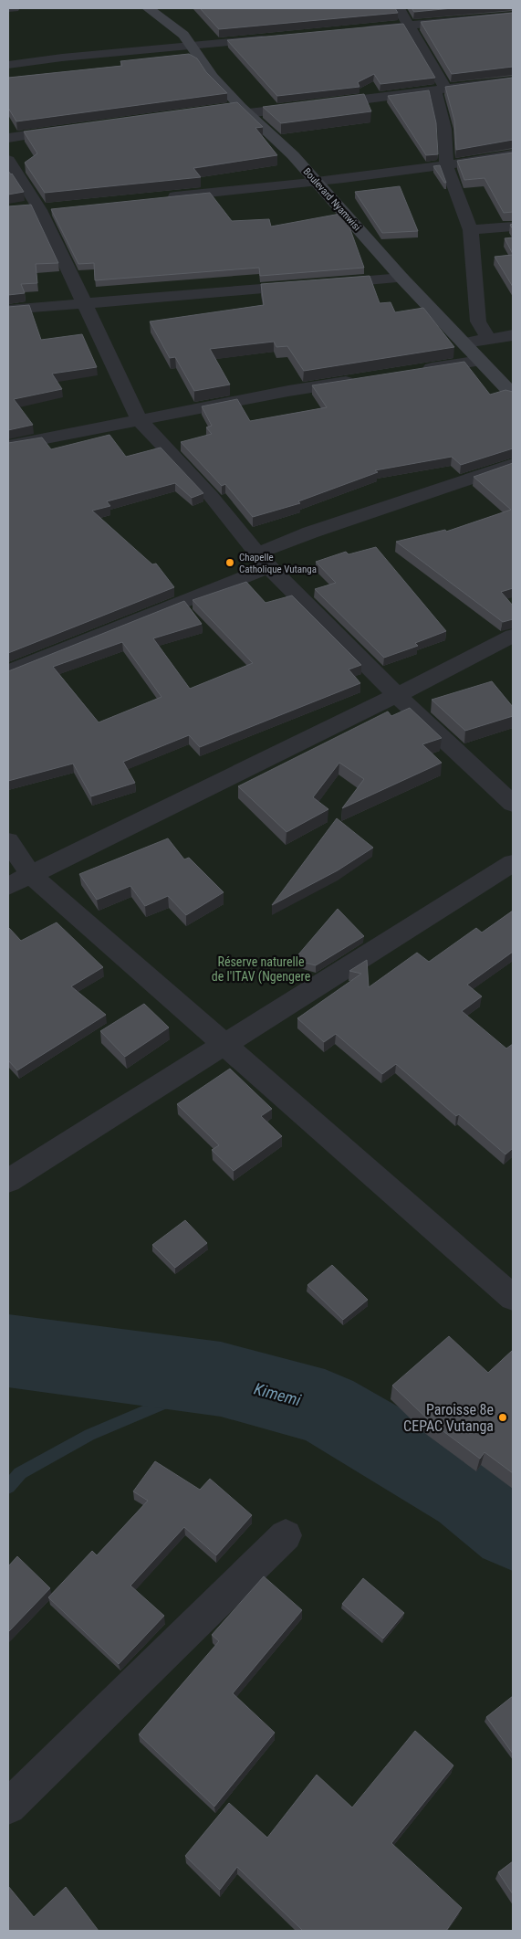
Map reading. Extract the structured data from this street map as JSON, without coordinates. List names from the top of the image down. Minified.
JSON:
{"streets":{"main road":["Boulevard Nyamwisi"]},"water":["Kimemi"],"parks":["Réserve naturelle de l'ITAV (Ngengere"],"places":["Chapelle Catholique Vutanga","Paroisse 8e CEPAC Vutanga"]}
